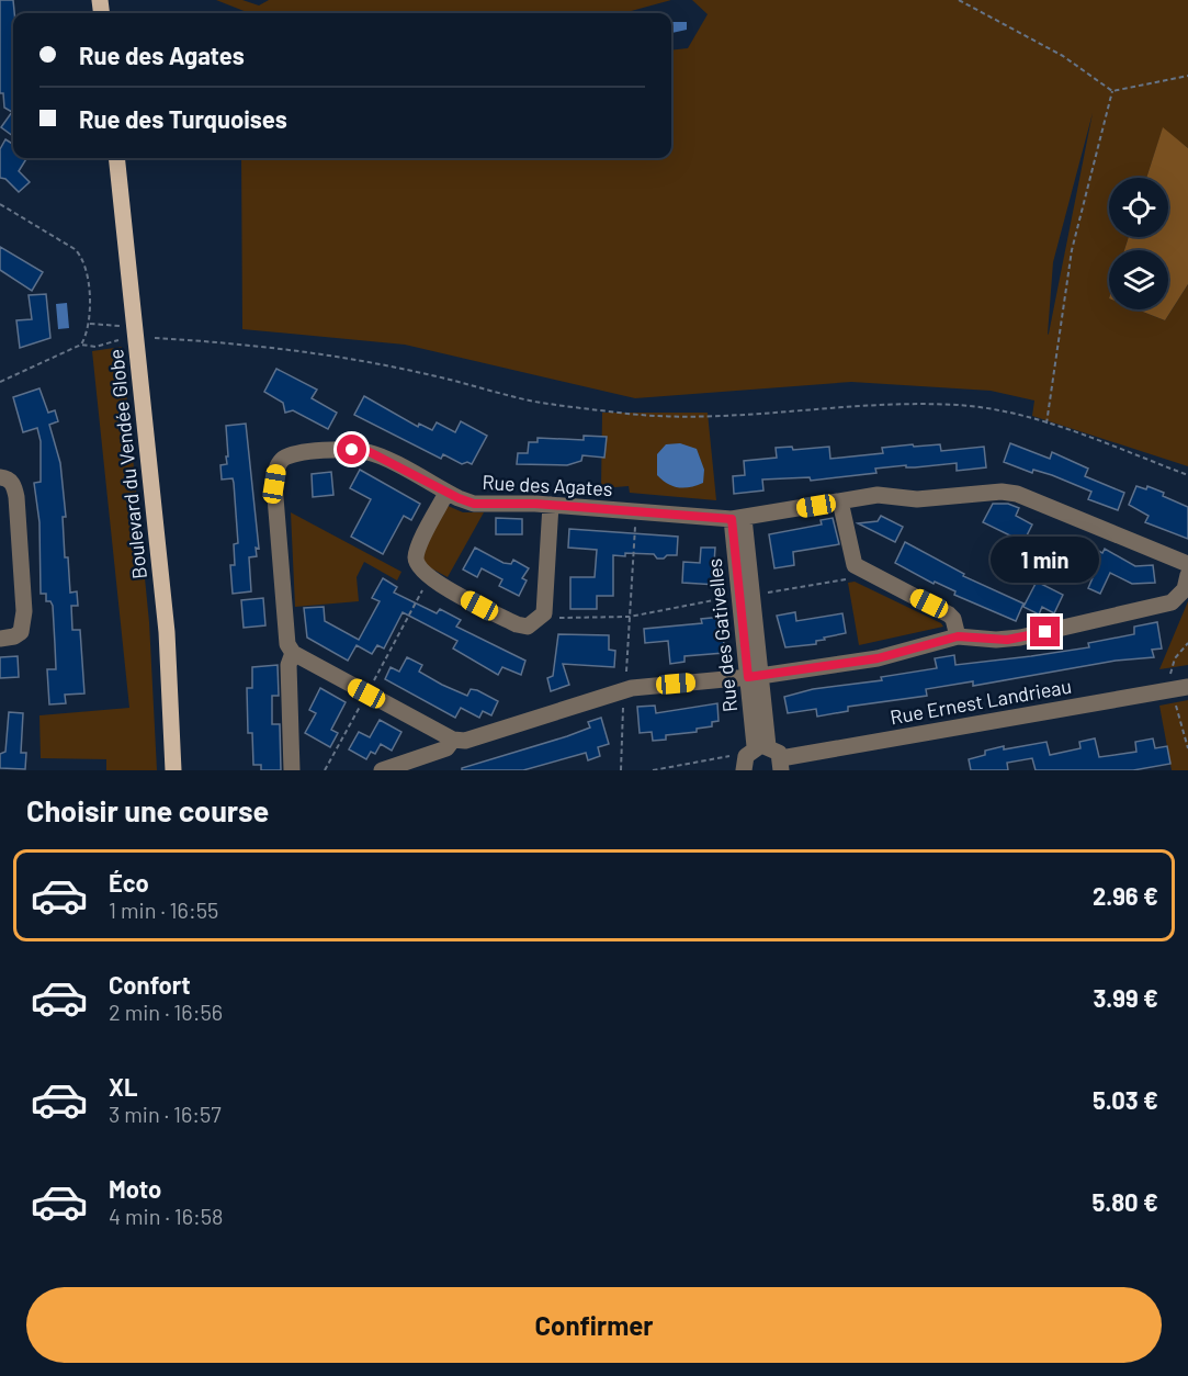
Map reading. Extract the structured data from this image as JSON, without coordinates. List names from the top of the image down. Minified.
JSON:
{"streets":{"main road":["Boulevard du Vendée Globe"],"street":["Rue des Agates","Rue des Gativelles","Rue Ernest Landrieau"]},"crossings":[["Rue des Agates","Rue des Gativelles"]],"page":{"banner":["Rue des Agates","Rue des Turquoises"],"bubble":"1 min","heading":"Choisir une course","list":[{"name":"Éco","note":"1 min · 16:55","value":"2.96 €"},{"name":"Confort","note":"2 min · 16:56","value":"3.99 €"},{"name":"XL","note":"3 min · 16:57","value":"5.03 €"},{"name":"Moto","note":"4 min · 16:58","value":"5.80 €"}],"buttons":"Confirmer"}}
